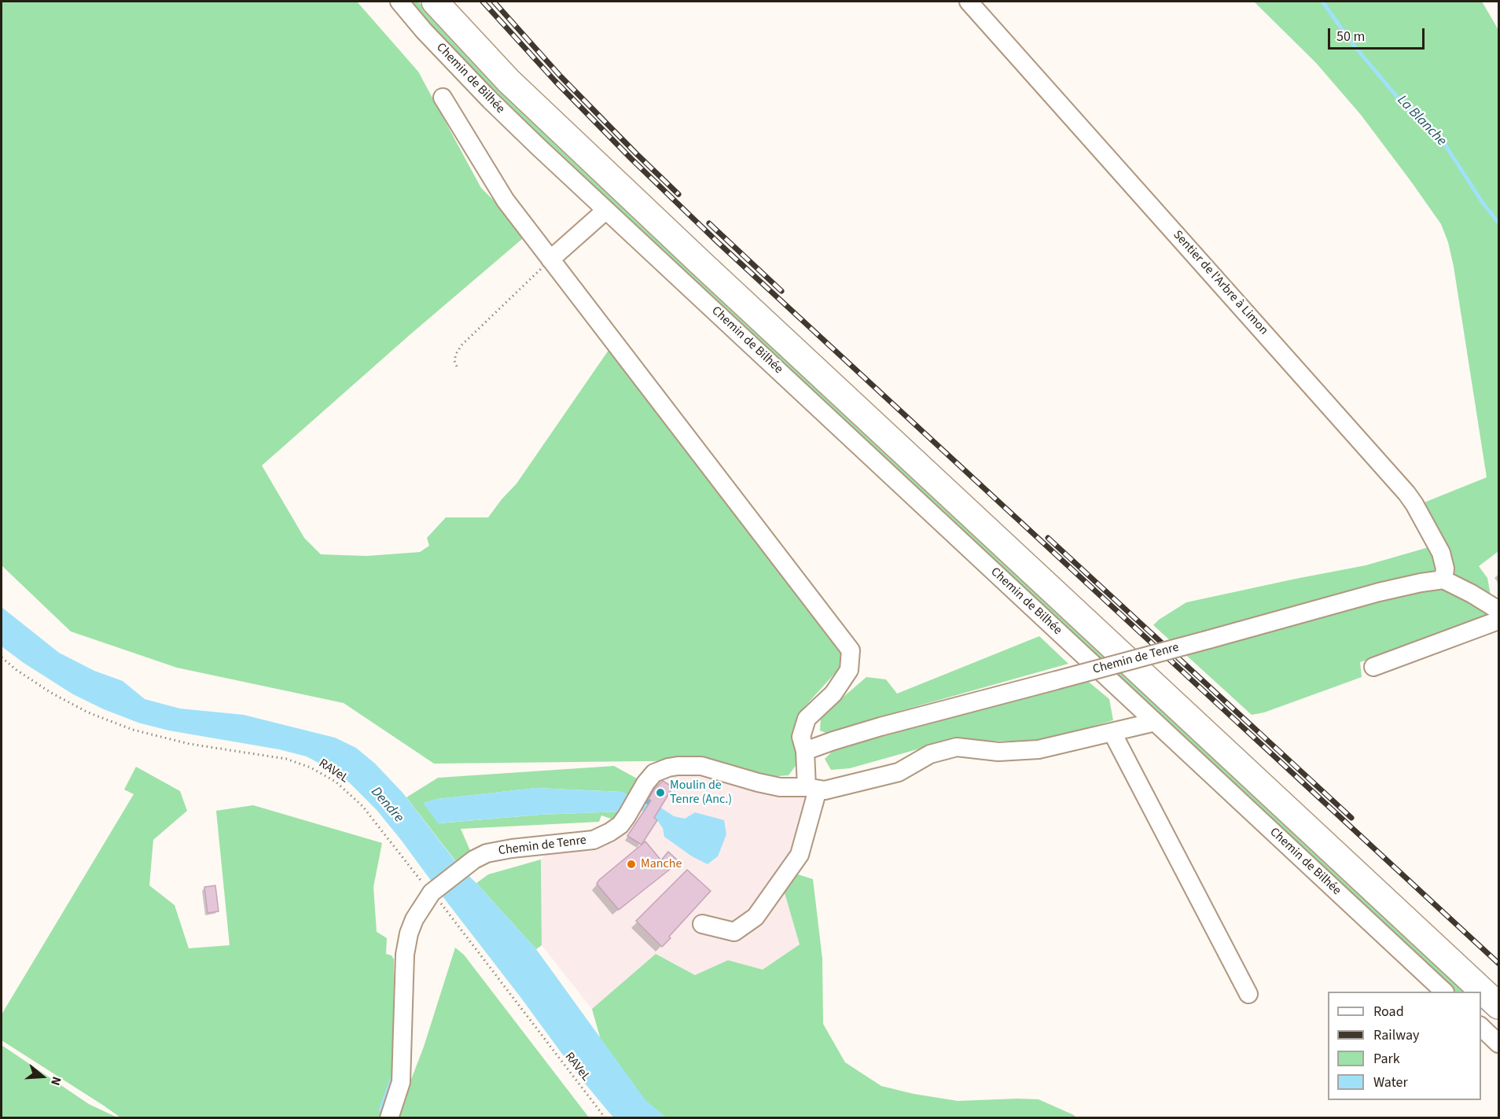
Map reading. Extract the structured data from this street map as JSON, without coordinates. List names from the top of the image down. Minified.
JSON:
{"streets":{"street":["Chemin de Bilhée","Sentier de l'Arbre à Limon","Chemin de Tenre"],"path":["RAVeL"]},"crossings":[["Chemin de Bilhée","Chemin de Tenre"],["Sentier de l'Arbre à Limon","Chemin de Tenre"],["Chemin de Tenre","RAVeL"]],"water":["La Blanche","Dendre"],"places":["Moulin de Tenre (Anc.)","Manche"],"legend":["Road","Railway","Park","Water"],"scale_bar":"50 m","north":"right"}
